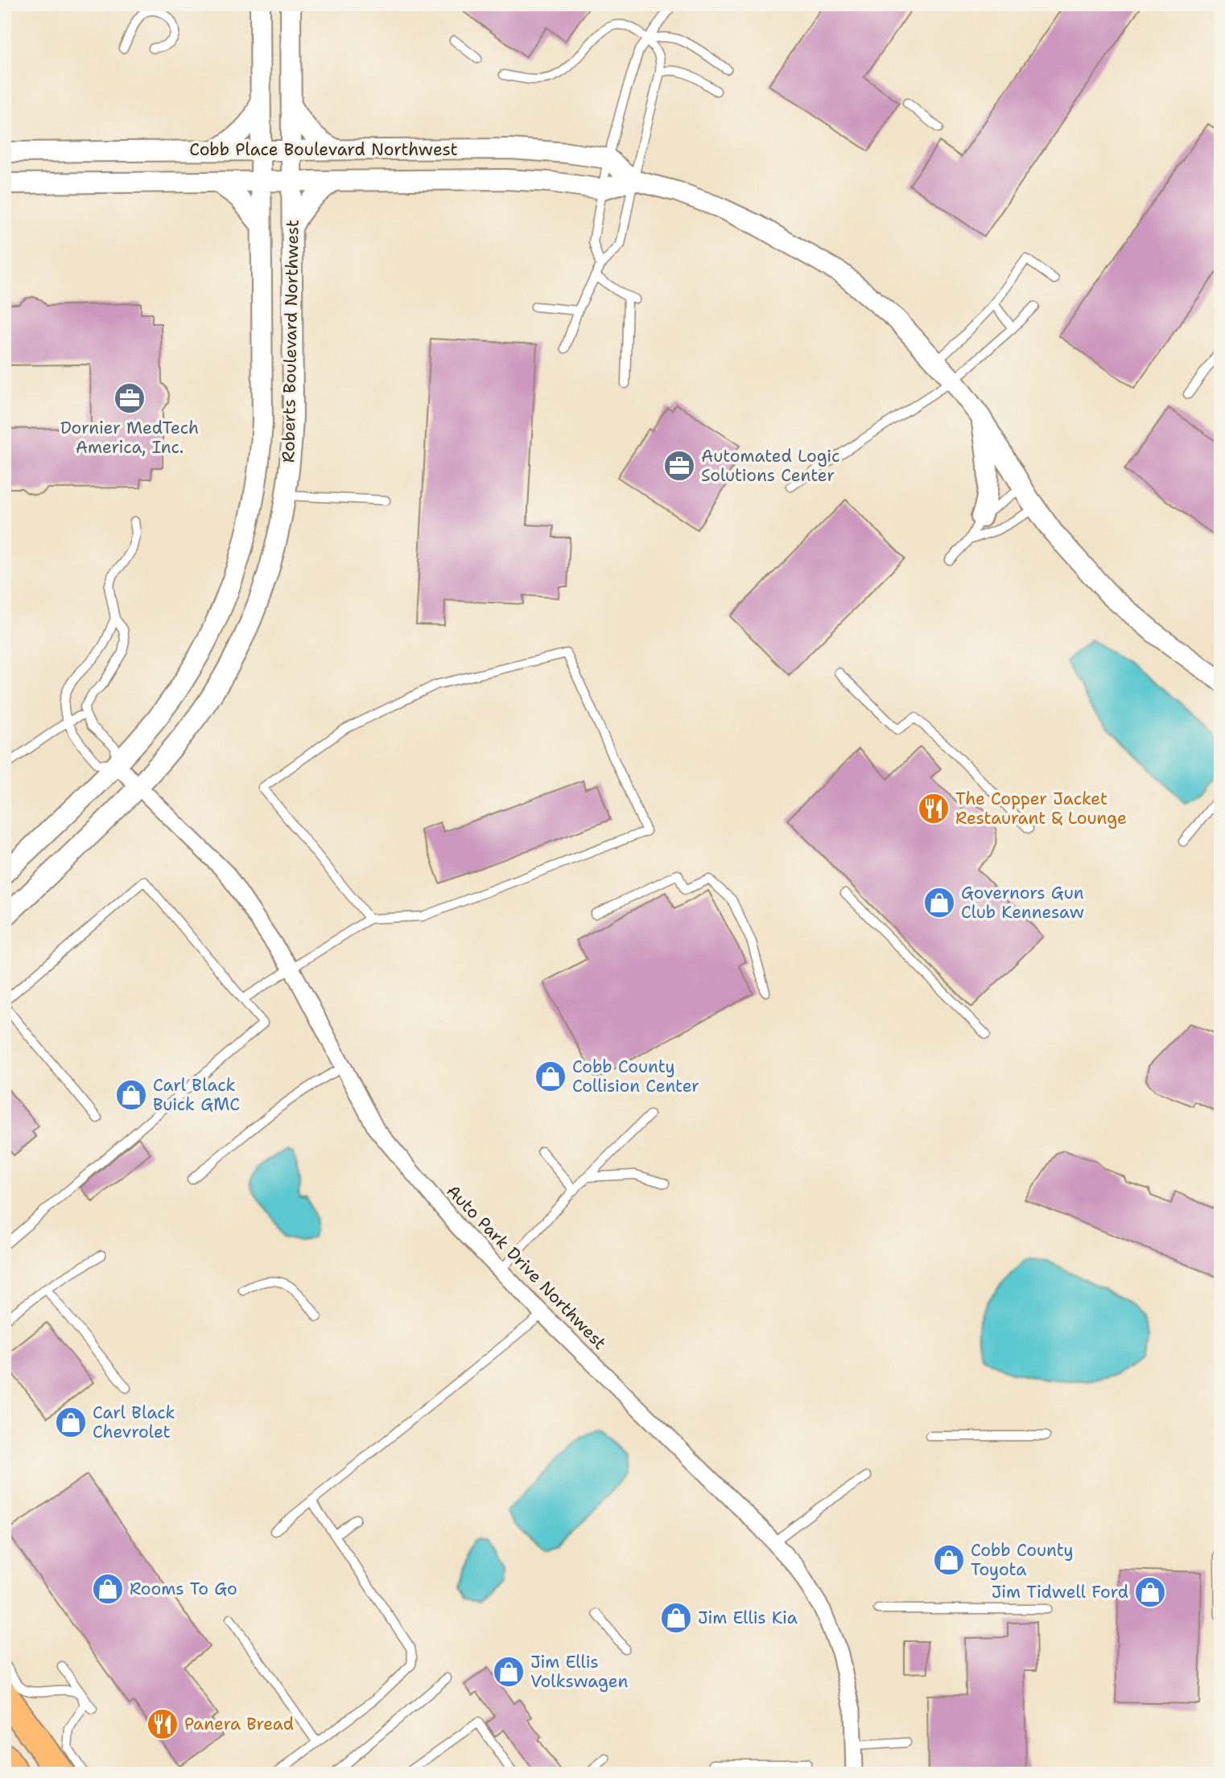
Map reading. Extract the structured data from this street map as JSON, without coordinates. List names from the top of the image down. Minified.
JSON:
{"streets":{"street":["Cobb Place Boulevard Northwest","Roberts Boulevard Northwest","Auto Park Drive Northwest"]},"crossings":[["Cobb Place Boulevard Northwest","Roberts Boulevard Northwest"],["Roberts Boulevard Northwest","Auto Park Drive Northwest"]],"places":{"office":["Dornier MedTech America, Inc.","Automated Logic Solutions Center"],"restaurant":["The Copper Jacket Restaurant & Lounge","Panera Bread"],"shop":["Governors Gun Club Kennesaw","Cobb County Collision Center","Carl Black Buick GMC","Carl Black Chevrolet","Cobb County Toyota","Rooms To Go","Jim Tidwell Ford","Jim Ellis Kia","Jim Ellis Volkswagen"]}}
